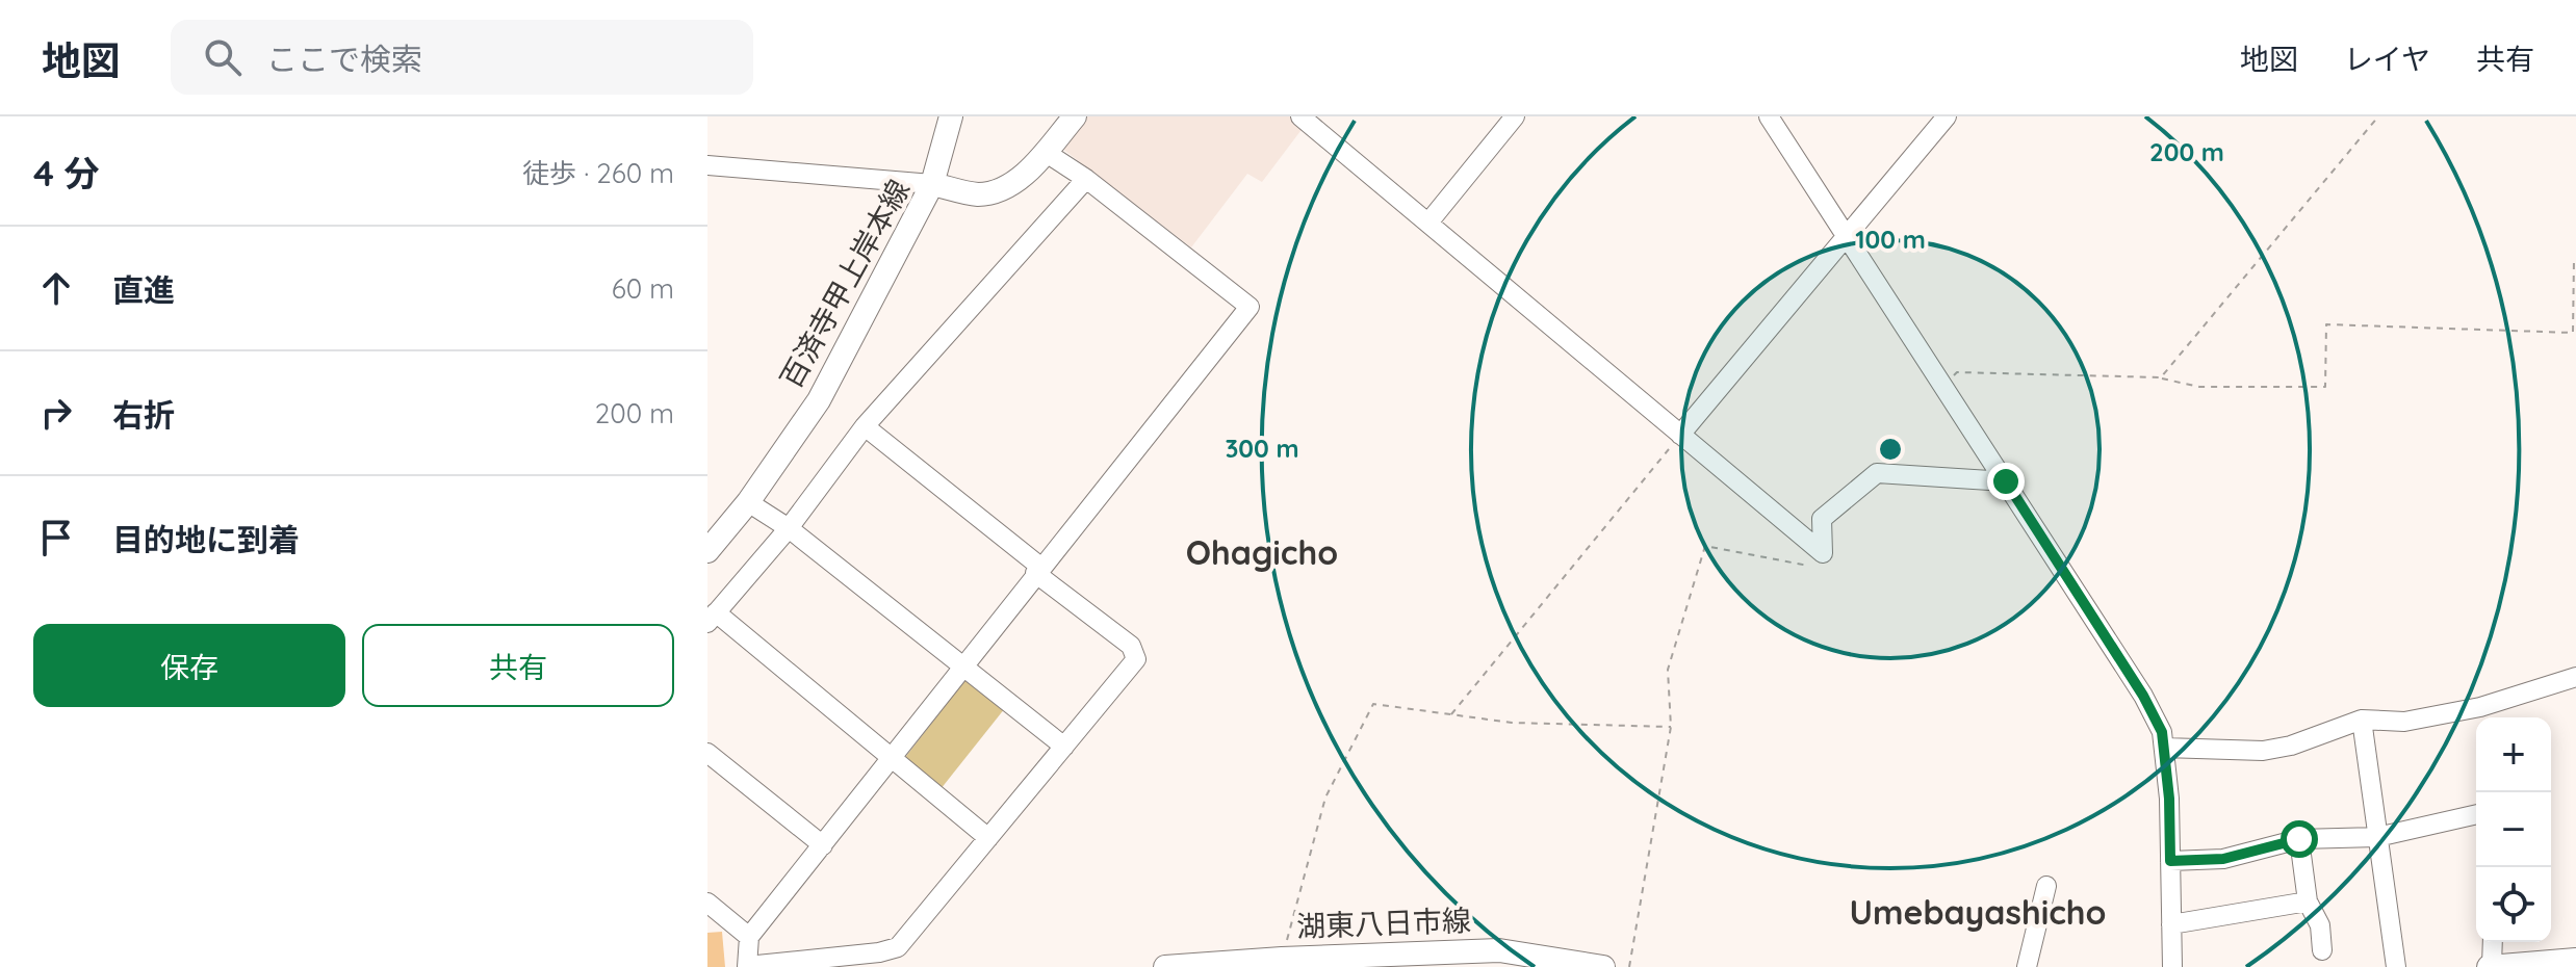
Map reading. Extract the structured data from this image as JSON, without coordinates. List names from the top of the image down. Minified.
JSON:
{"streets":{"main road":["百済寺甲上岸本線","湖東八日市線"]},"districts":["Ohagicho","Umebayashicho"],"page":{"header":"地図","search":"ここで検索","nav":["地図","レイヤ","共有"],"heading":["4 分","徒歩 · 260 m"],"list":[["直進","60 m"],["右折","200 m"],"目的地に到着"],"buttons":["保存","共有"],"map_buttons":["+","−"]},"rings":["200 m","100 m","300 m"]}
